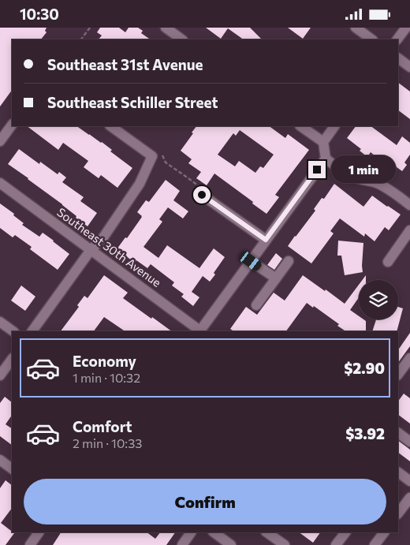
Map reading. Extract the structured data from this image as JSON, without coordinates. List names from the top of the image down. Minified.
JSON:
{"streets":{"street":["Southeast 30th Avenue"]},"page":{"status":"10:30","banner":["Southeast 31st Avenue","Southeast Schiller Street"],"bubble":"1 min","list":[{"name":"Economy","note":"1 min · 10:32","value":"$2.90"},{"name":"Comfort","note":"2 min · 10:33","value":"$3.92"}],"buttons":"Confirm"}}
